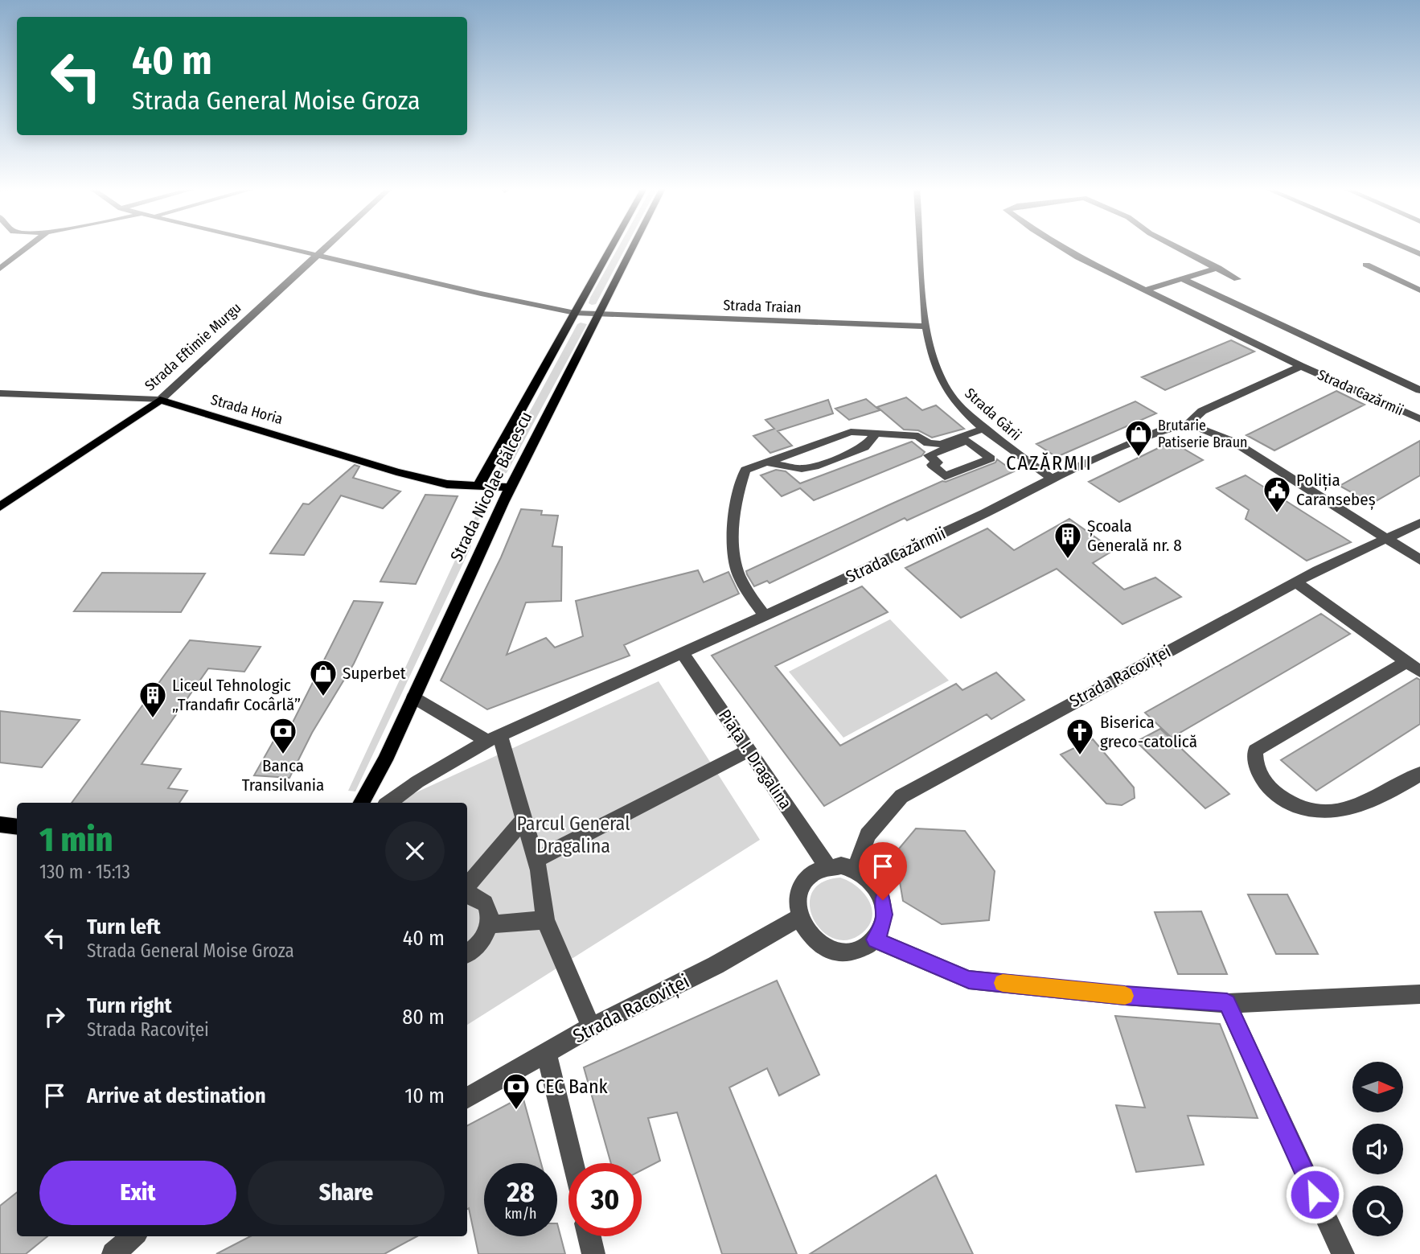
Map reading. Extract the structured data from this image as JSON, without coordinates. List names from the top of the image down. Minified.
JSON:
{"streets":{"main road":["Strada Eftimie Murgu","Strada Horia","Strada Nicolae Bălcescu"],"street":["Strada Traian","Strada Cazărmii","Strada Gării","Strada Racoviței","Piața I. Dragalina"]},"crossings":[["Strada Traian","Strada Eftimie Murgu"],["Strada Traian","Strada Gării"],["Strada Traian","Strada Nicolae Bălcescu"],["Strada Eftimie Murgu","Strada Horia"],["Strada Cazărmii","Strada Gării"],["Strada Cazărmii","Piața I. Dragalina"],["Strada Horia","Strada Nicolae Bălcescu"],["Strada Racoviței","Piața I. Dragalina"]],"districts":["CAZĂRMII"],"parks":["Parcul General Dragalina"],"places":{"shop":["Brutarie Patiserie Braun","Superbet"],"public building":["Poliția Caransebeș"],"building":["Școala Generală nr. 8","Liceul Tehnologic „Trandafir Cocârlă”"],"bank":["Banca Transilvania","CEC Bank"],"church":["Biserica greco-catolică"]},"north":"right","page":{"turn":["40 m","Strada General Moise Groza"],"heading":["1 min","130 m · 15:13"],"list":[{"name":"Turn left","note":"Strada General Moise Groza","value":"40 m"},{"name":"Turn right","note":"Strada Racoviței","value":"80 m"},{"name":"Arrive at destination","value":"10 m"}],"buttons":["Exit","Share"],"speed":"28 km/h","limit":"30"}}
